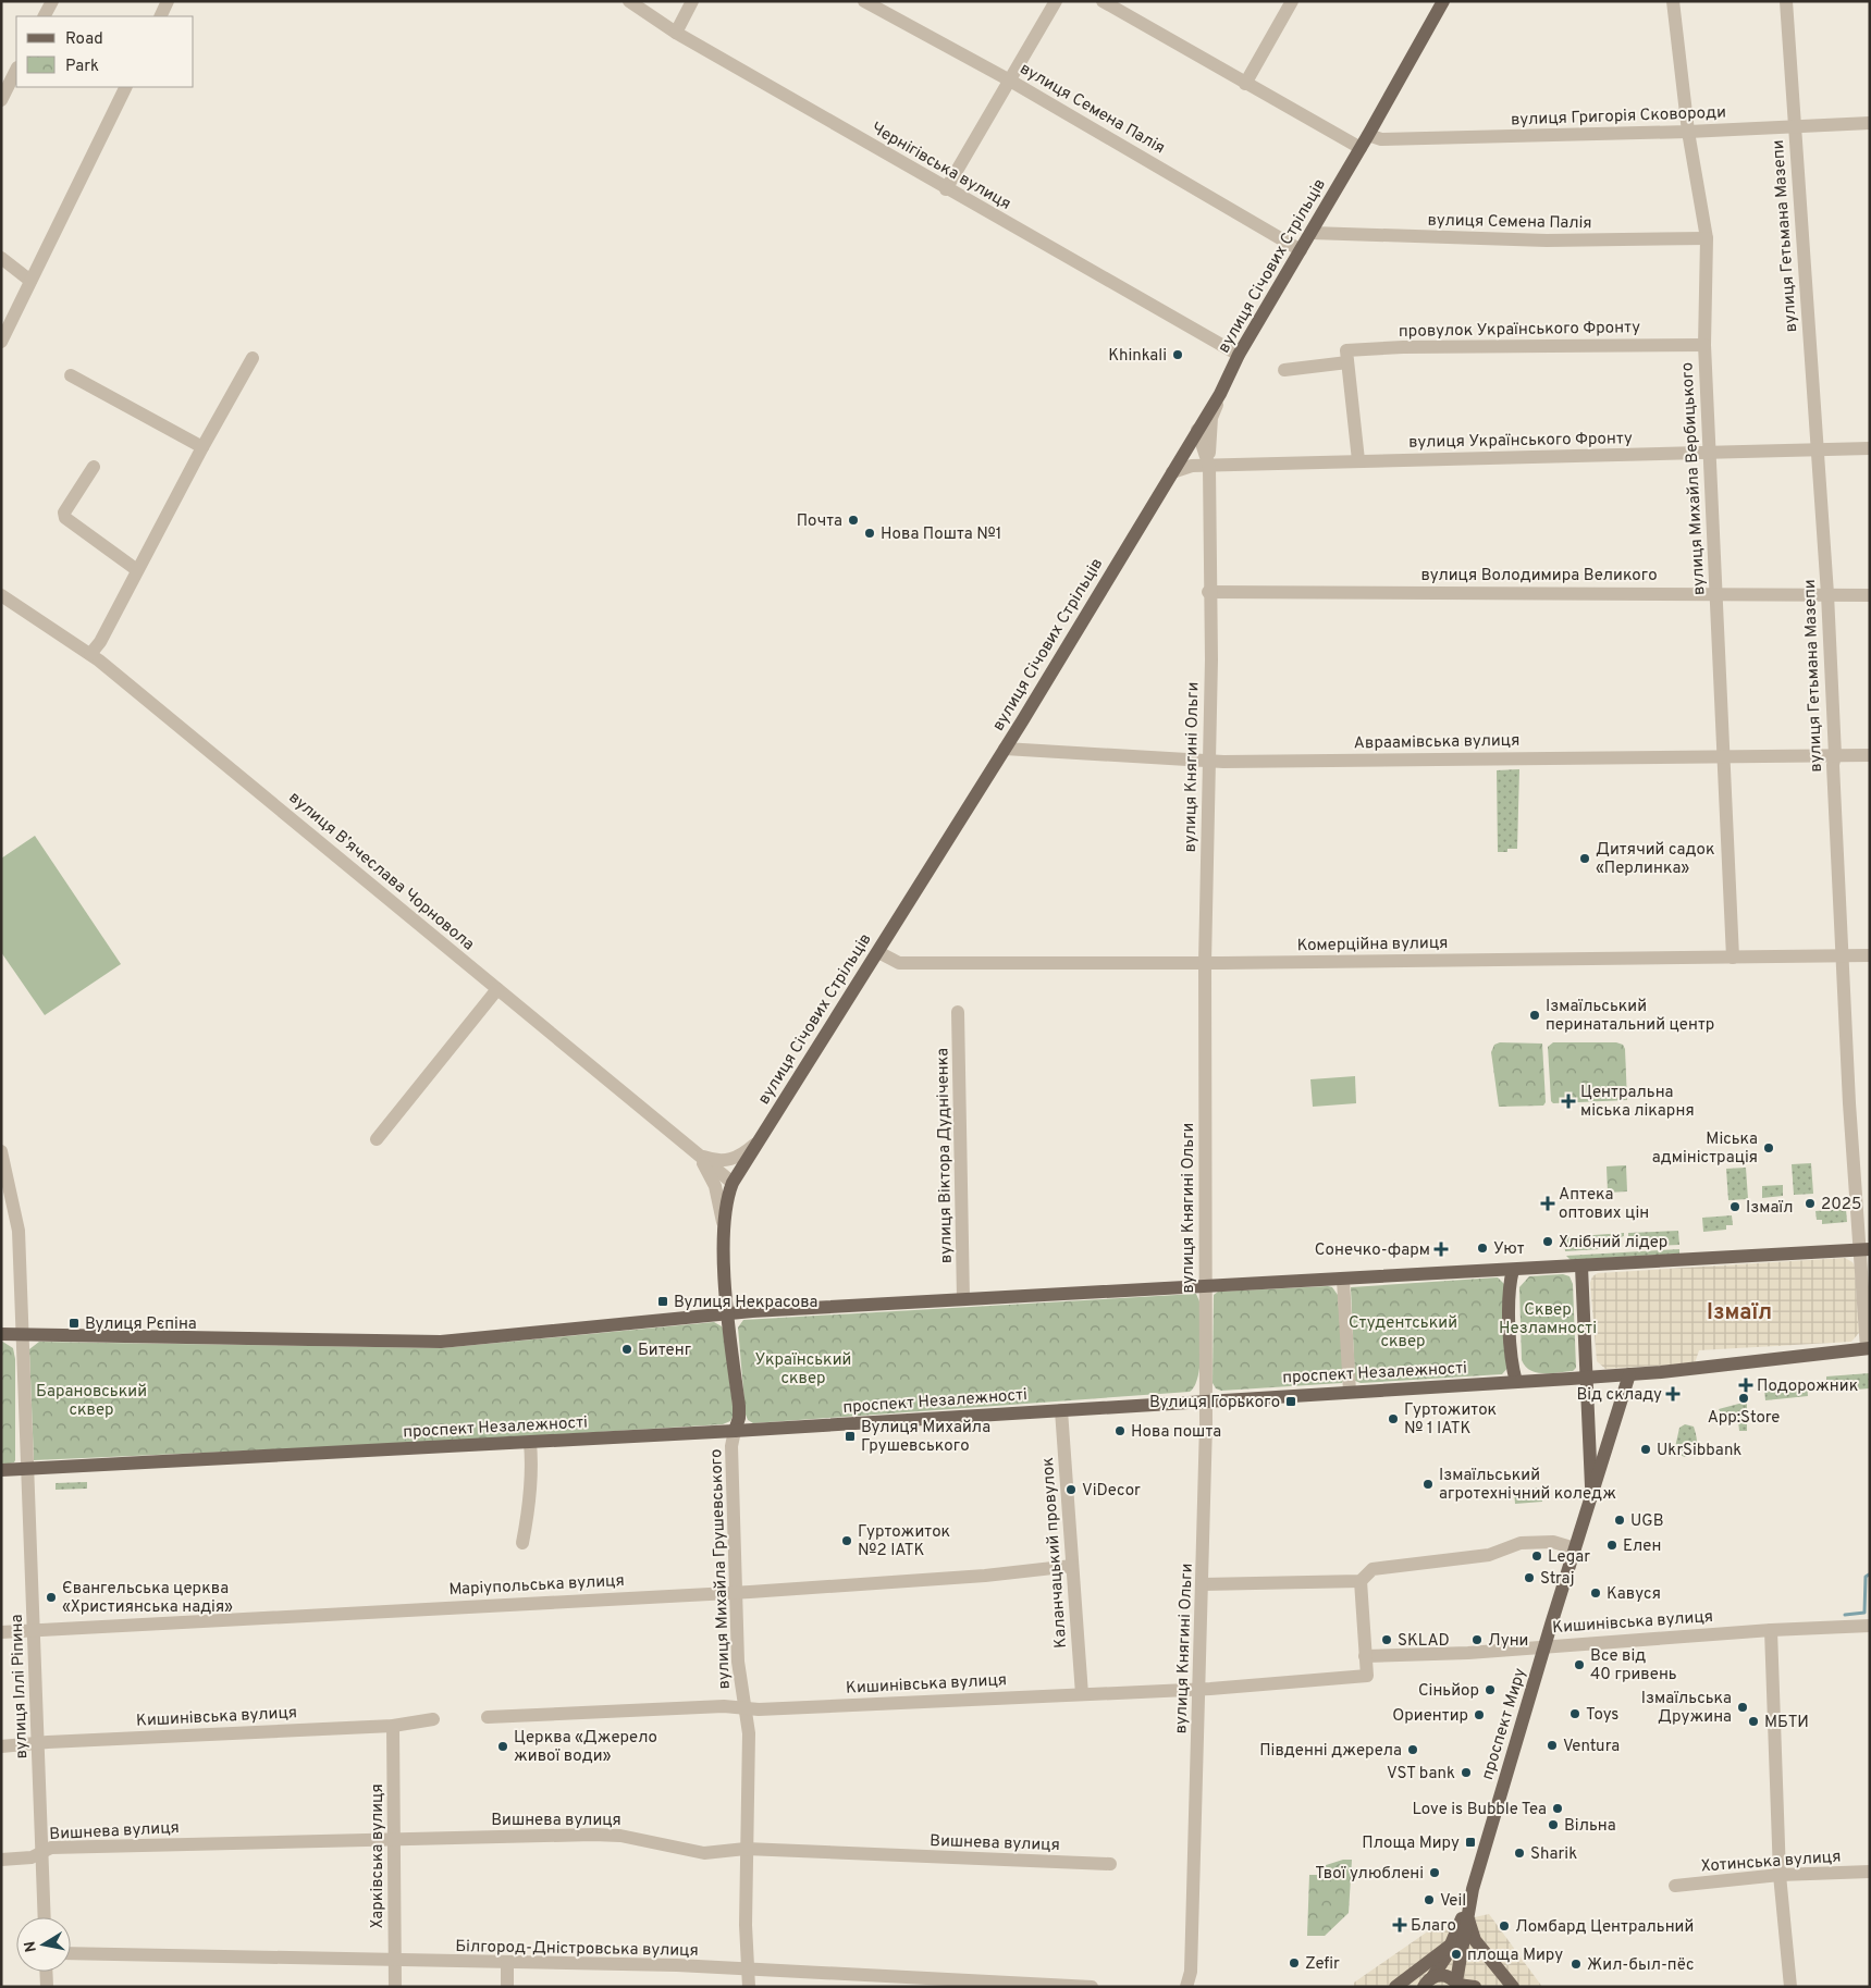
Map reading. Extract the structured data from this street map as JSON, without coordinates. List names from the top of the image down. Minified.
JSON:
{"streets":{"main road":["вулиця Січових Стрільців","проспект Незалежності","вулиця Михайла Грушевського","проспект Миру"],"street":["вулиця Семена Палія","вулиця Григорія Сковороди","Чернігівська вулиця","вулиця Гетьмана Мазепи","провулок Українського Фронту","вулиця Українського Фронту","вулиця Михайла Вербицького","вулиця Володимира Великого","Авраамівська вулиця","вулиця Княгині Ольги","вулиця Вʼячеслава Чорновола","Комерційна вулиця","вулиця Віктора Дудніченка","Каланчацький провулок","Маріупольська вулиця","Кишинівська вулиця","вулиця Іллі Ріпина","Вишнева вулиця","Харківська вулиця","Хотинська вулиця","Білгород-Дністровська вулиця"]},"crossings":[["вулиця Семена Палія","вулиця Січових Стрільців"],["вулиця Семена Палія","вулиця Михайла Вербицького"],["вулиця Григорія Сковороди","вулиця Гетьмана Мазепи"],["вулиця Григорія Сковороди","вулиця Січових Стрільців"],["вулиця Григорія Сковороди","вулиця Михайла Вербицького"],["Чернігівська вулиця","вулиця Січових Стрільців"],["вулиця Гетьмана Мазепи","вулиця Українського Фронту"],["вулиця Гетьмана Мазепи","вулиця Володимира Великого"],["вулиця Гетьмана Мазепи","Авраамівська вулиця"],["вулиця Гетьмана Мазепи","Комерційна вулиця"],["вулиця Гетьмана Мазепи","проспект Незалежності"],["вулиця Січових Стрільців","вулиця Українського Фронту"],["вулиця Січових Стрільців","Авраамівська вулиця"],["вулиця Січових Стрільців","вулиця Княгині Ольги"],["вулиця Січових Стрільців","вулиця Вʼячеслава Чорновола"],["вулиця Січових Стрільців","Комерційна вулиця"],["вулиця Січових Стрільців","вулиця Михайла Грушевського"],["провулок Українського Фронту","вулиця Михайла Вербицького"],["вулиця Українського Фронту","вулиця Михайла Вербицького"],["вулиця Українського Фронту","вулиця Княгині Ольги"],["вулиця Михайла Вербицького","вулиця Володимира Великого"],["вулиця Михайла Вербицького","Авраамівська вулиця"],["вулиця Михайла Вербицького","Комерційна вулиця"],["вулиця Володимира Великого","вулиця Княгині Ольги"],["Авраамівська вулиця","вулиця Княгині Ольги"],["вулиця Княгині Ольги","Комерційна вулиця"],["вулиця Княгині Ольги","проспект Незалежності"],["вулиця Княгині Ольги","Кишинівська вулиця"],["проспект Незалежності","Каланчацький провулок"],["проспект Незалежності","вулиця Михайла Грушевського"],["проспект Незалежності","вулиця Іллі Ріпина"],["проспект Незалежності","проспект Миру"],["Каланчацький провулок","Маріупольська вулиця"],["Каланчацький провулок","Кишинівська вулиця"],["вулиця Михайла Грушевського","Маріупольська вулиця"],["вулиця Михайла Грушевського","Кишинівська вулиця"],["вулиця Михайла Грушевського","Вишнева вулиця"],["вулиця Михайла Грушевського","Білгород-Дністровська вулиця"],["Маріупольська вулиця","вулиця Іллі Ріпина"],["Кишинівська вулиця","вулиця Іллі Ріпина"],["Кишинівська вулиця","проспект Миру"],["Кишинівська вулиця","Харківська вулиця"],["вулиця Іллі Ріпина","Вишнева вулиця"],["Вишнева вулиця","Харківська вулиця"],["Харківська вулиця","Білгород-Дністровська вулиця"]],"districts":["Ізмаїл"],"parks":["Сквер Незламності","Студентський сквер","Український сквер","Барановський сквер"],"places":{"other":["Khinkali","Почта","Нова Пошта №1","Дитячий садок «Перлинка»","Ізмаїльський перинатальний центр","Міська адміністрація","2025","Ізмаїл","Хлібний лідер","Уют","Битенг","App:Store","Гуртожиток № 1 ІАТК","Нова пошта","UkrSibbank","Ізмаїльський агротехнічний коледж","ViDecor","UGB","Гуртожиток №2 ІАТК","Елен","Legar","Straj","Кавуся","Євангельська церква «Християнська надія»","SKLAD","Луни","Все від 40 гривень","Сіньйор","Ізмаїльська Дружина","Toys","Ориентир","МБТИ","Ventura","Церква «Джерело живої води»","Південні джерела","VST bank","Love is Bubble Tea","Вільна","Sharik","Твої улюблені","Veil","Ломбард Центральний","площа Миру","Zefir","Жил-был-пёс"],"health":["Центральна міська лікарня","Аптека оптових цін","Сонечко-фарм","Подорожник","Від складу","Благо"],"transit":["Вулиця Некрасова","Вулиця Рєпіна","Вулиця Горького","Вулиця Михайла Грушевського","Площа Миру"]},"legend":["Road","Park"],"north":"left"}
